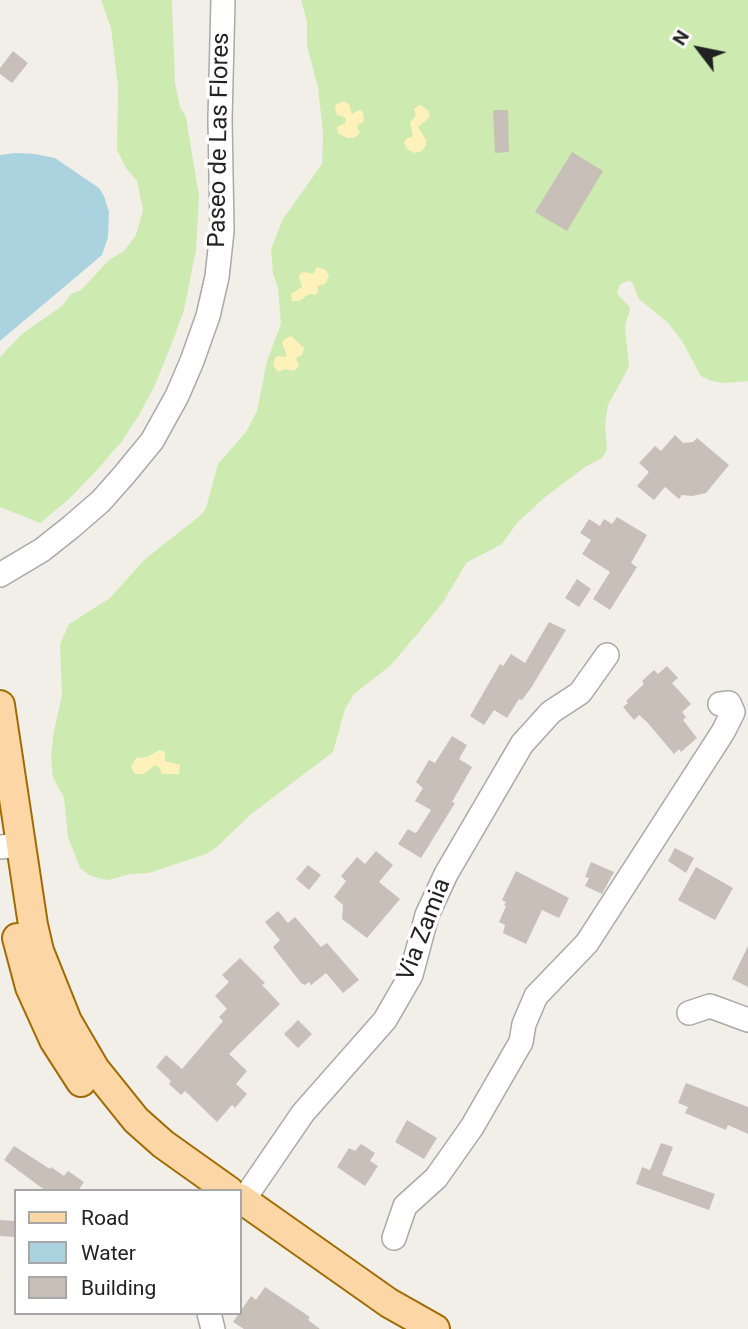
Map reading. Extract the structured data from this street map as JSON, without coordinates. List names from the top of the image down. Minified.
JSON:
{"streets":{"street":["Paseo de Las Flores","Via Zamia"]},"legend":["Road","Water","Building"],"north":"top left"}
